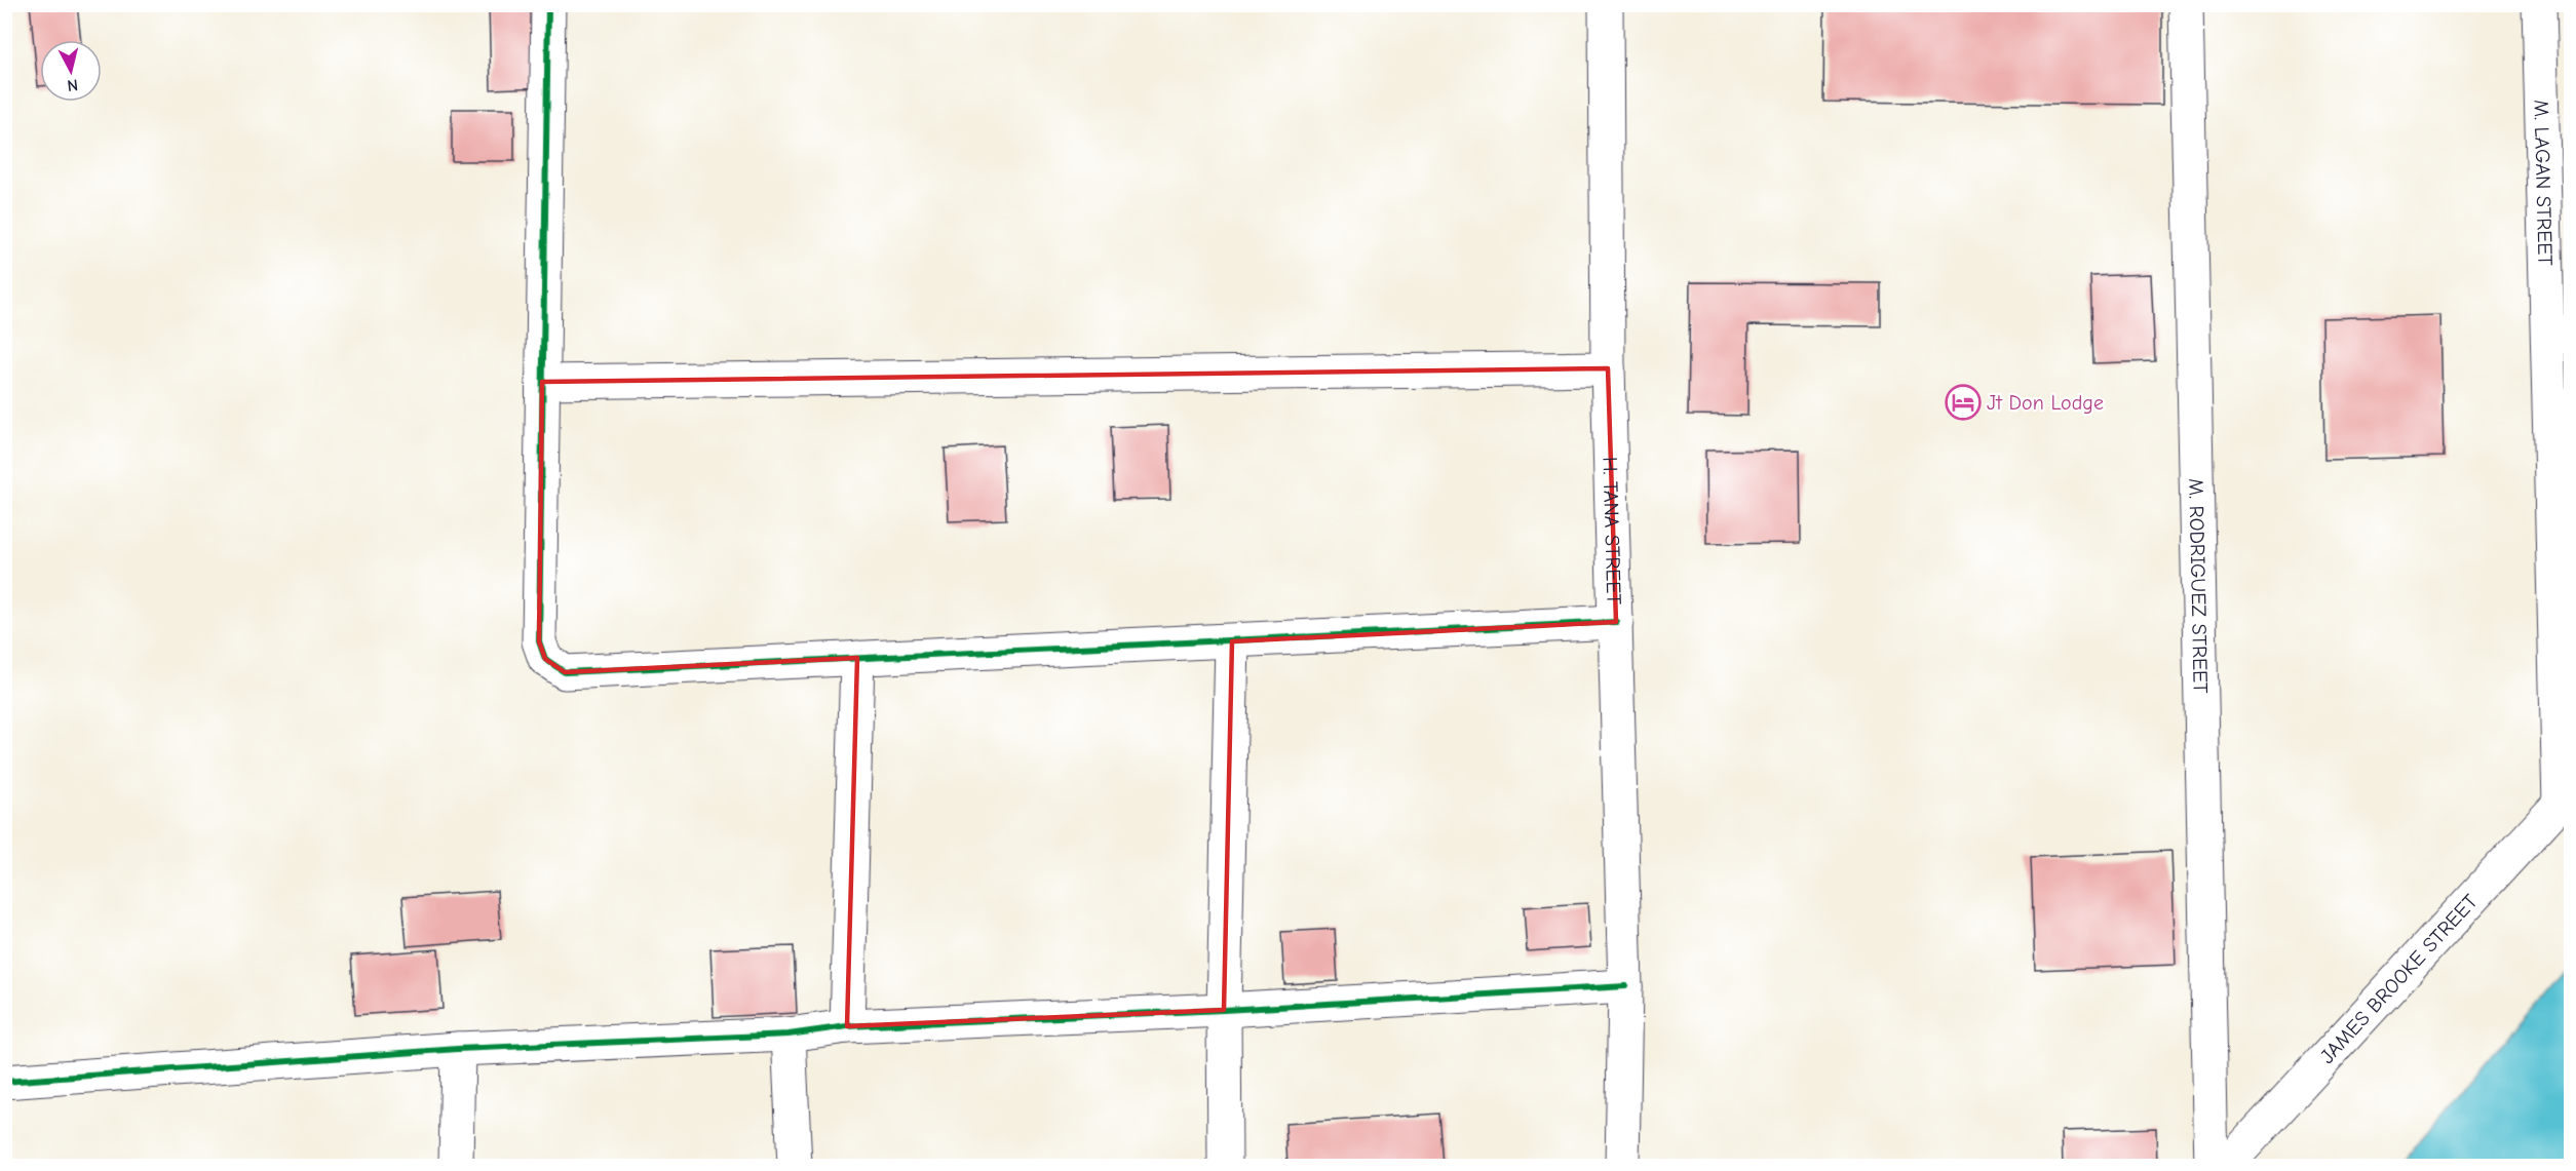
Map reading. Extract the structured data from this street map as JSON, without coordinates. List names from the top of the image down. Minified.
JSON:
{"streets":{"street":["M. LAGAN STREET","H. TANA STREET","M. RODRIGUEZ STREET","JAMES BROOKE STREET"]},"crossings":[["M. LAGAN STREET","JAMES BROOKE STREET"]],"places":{"hotel":["Jt Don Lodge"]},"north":"bottom"}
